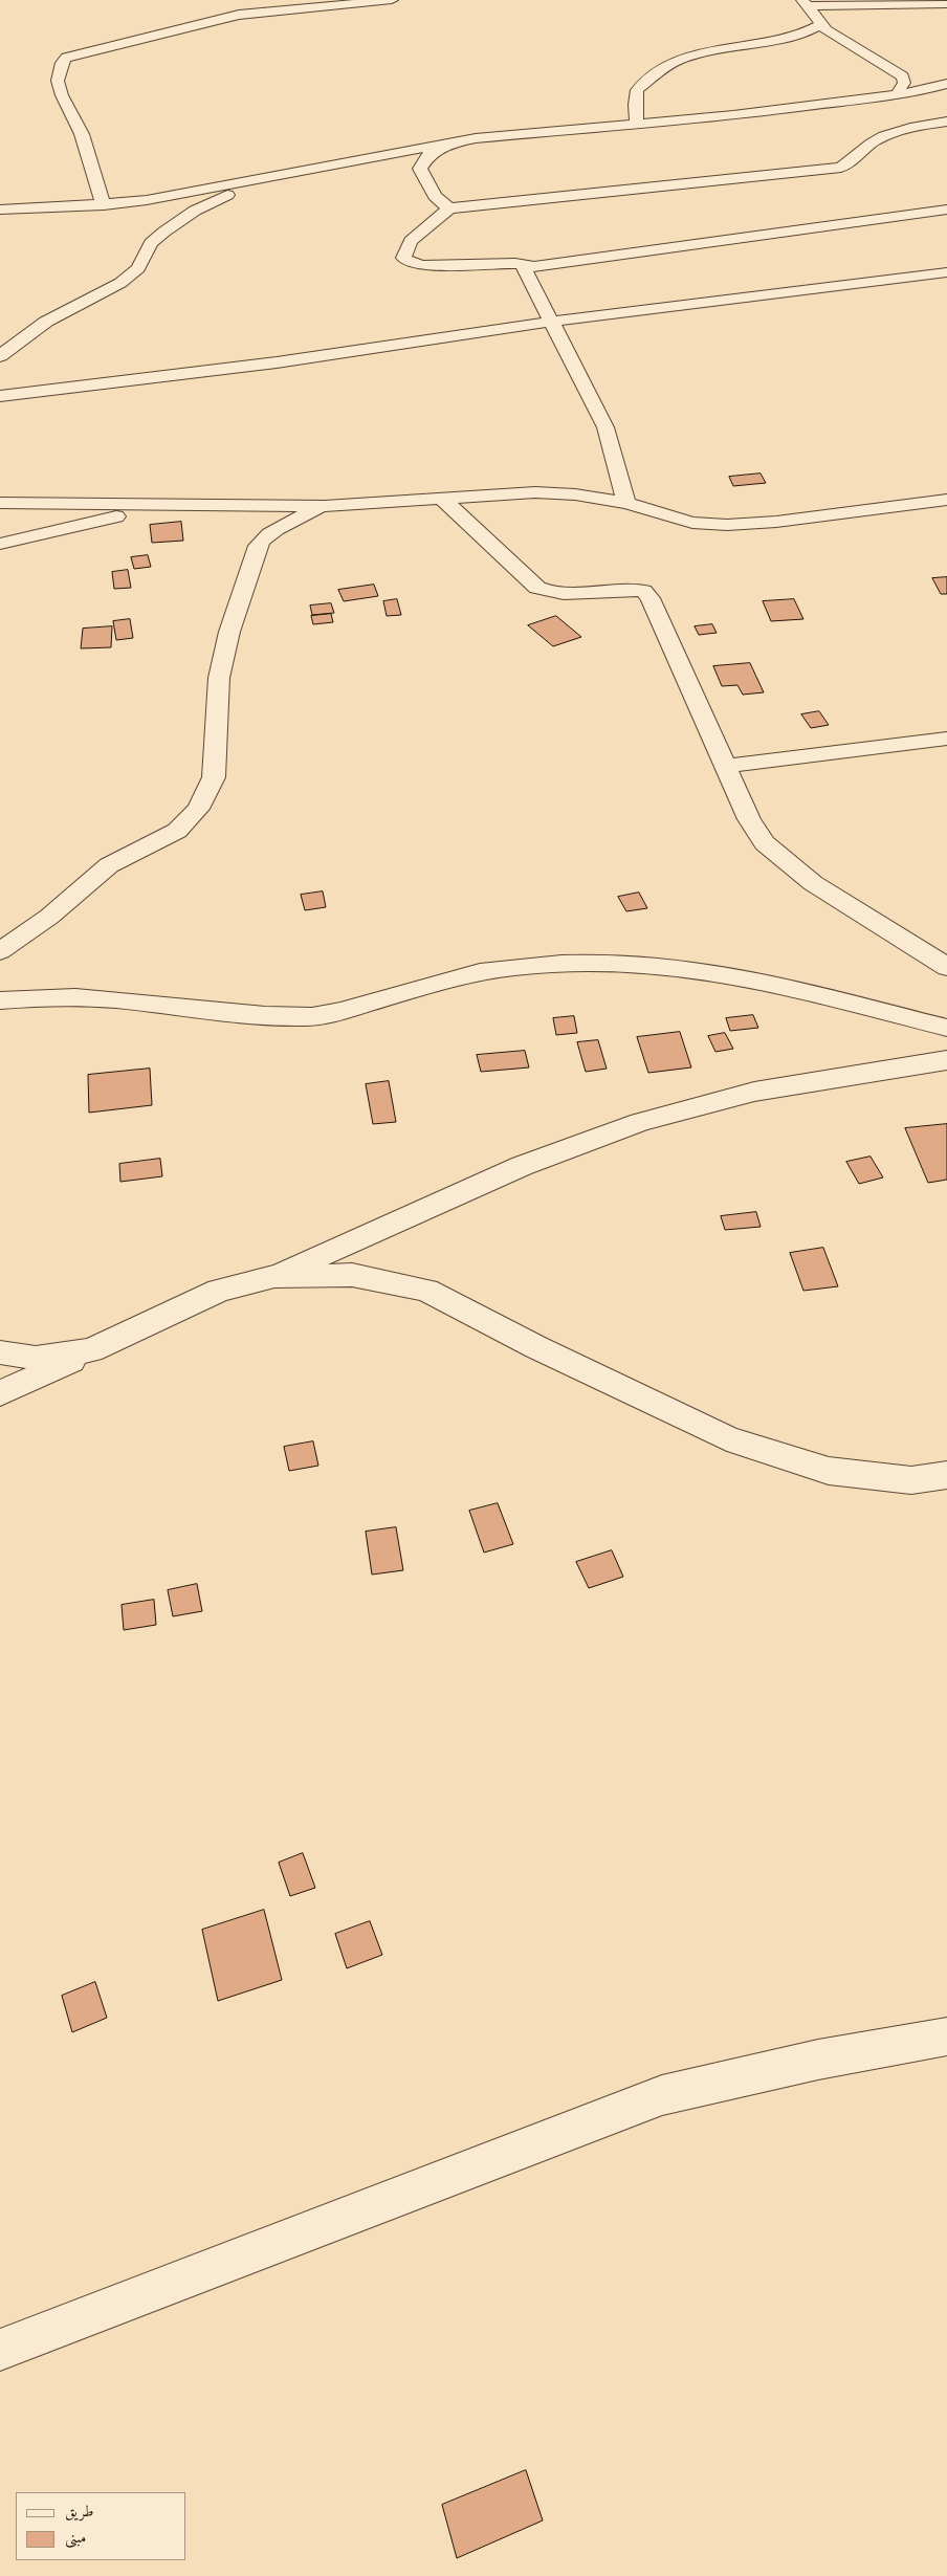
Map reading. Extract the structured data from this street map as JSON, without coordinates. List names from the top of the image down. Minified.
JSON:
{"legend":["طريق","مبنى"]}
